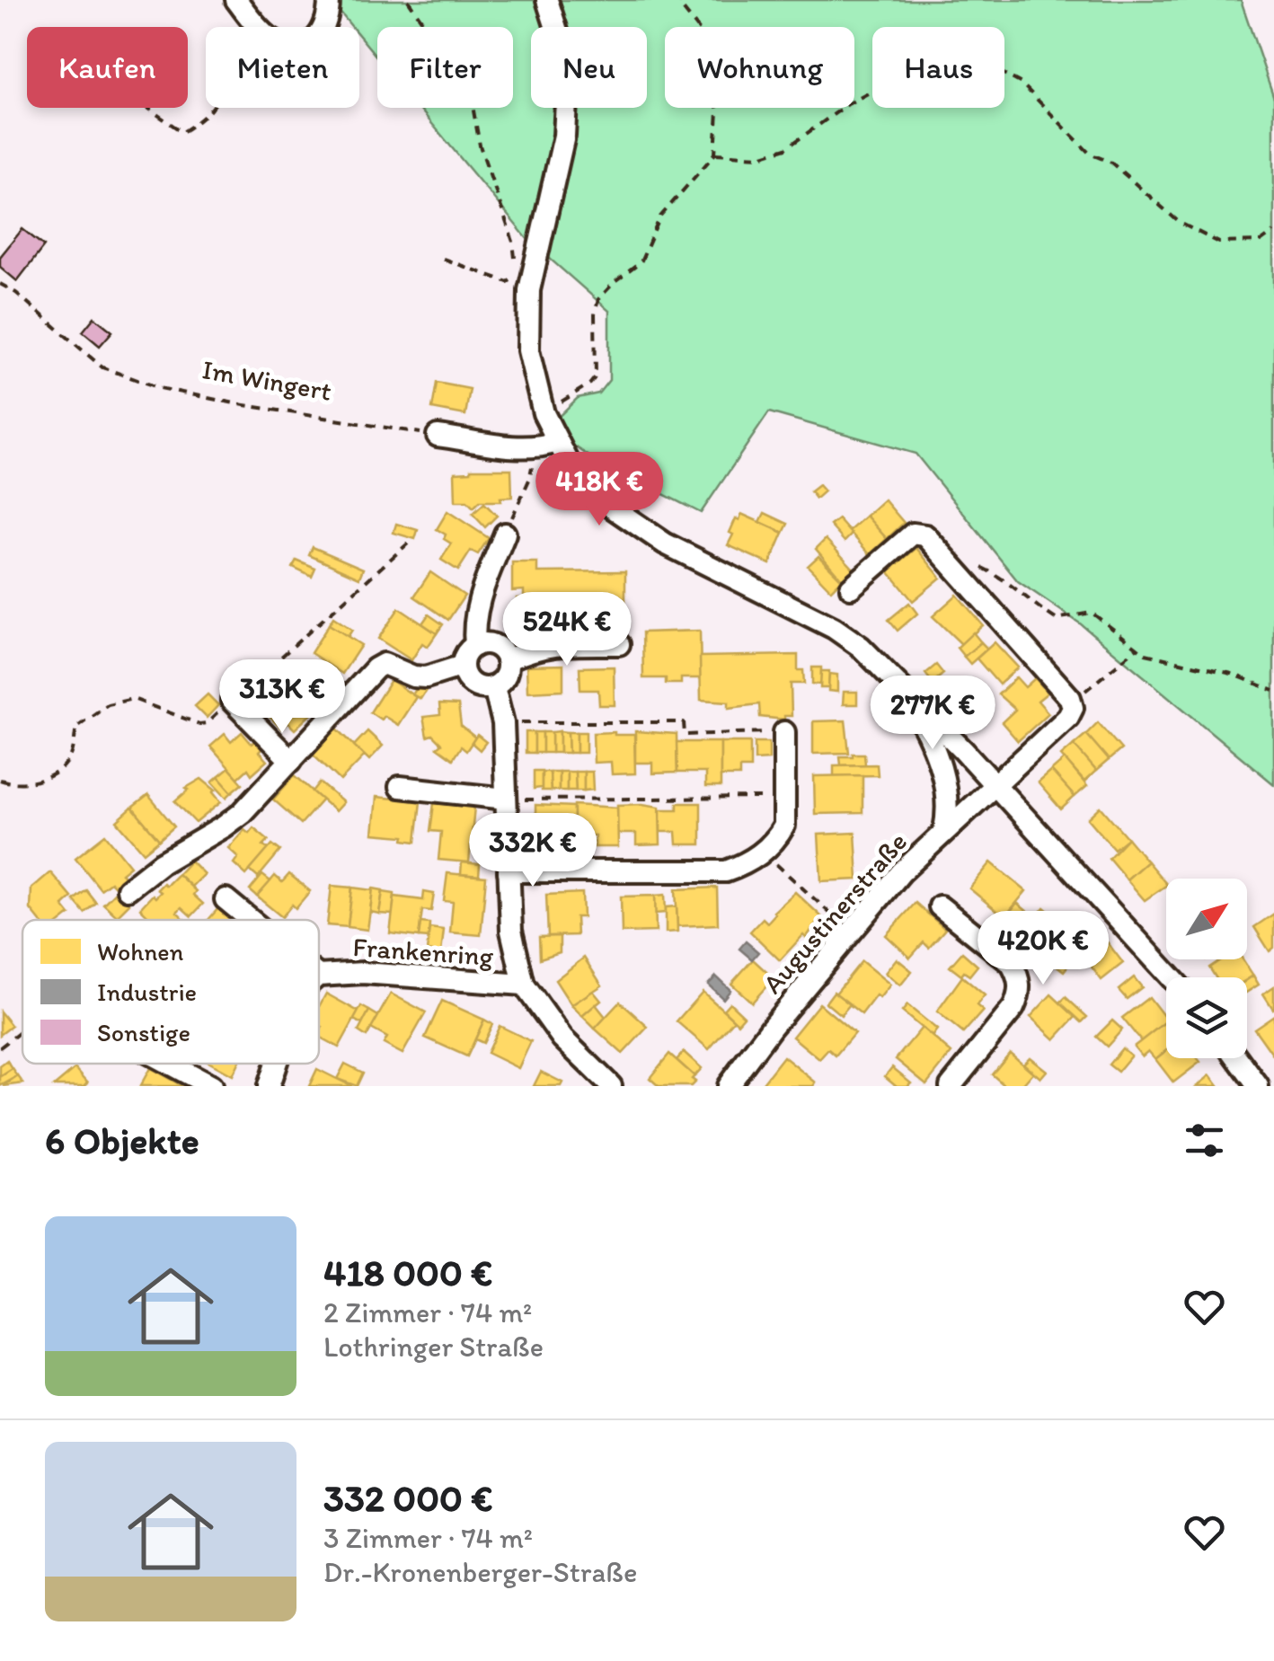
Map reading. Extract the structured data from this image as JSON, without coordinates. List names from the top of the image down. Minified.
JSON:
{"streets":{"street":["Augustinerstraße","Frankenring"],"path":["Im Wingert"]},"legend":["Wohnen","Industrie","Sonstige"],"north":"top right","page":{"chip":["Kaufen","Mieten","Filter","Neu","Wohnung","Haus"],"price":["418K €","524K €","313K €","277K €","332K €","420K €"],"heading":"6 Objekte","list":[{"name":"418 000 €","note":"2 Zimmer · 74 m² · Lothringer Straße"},{"name":"332 000 €","note":"3 Zimmer · 74 m² · Dr.-Kronenberger-Straße"}]}}
